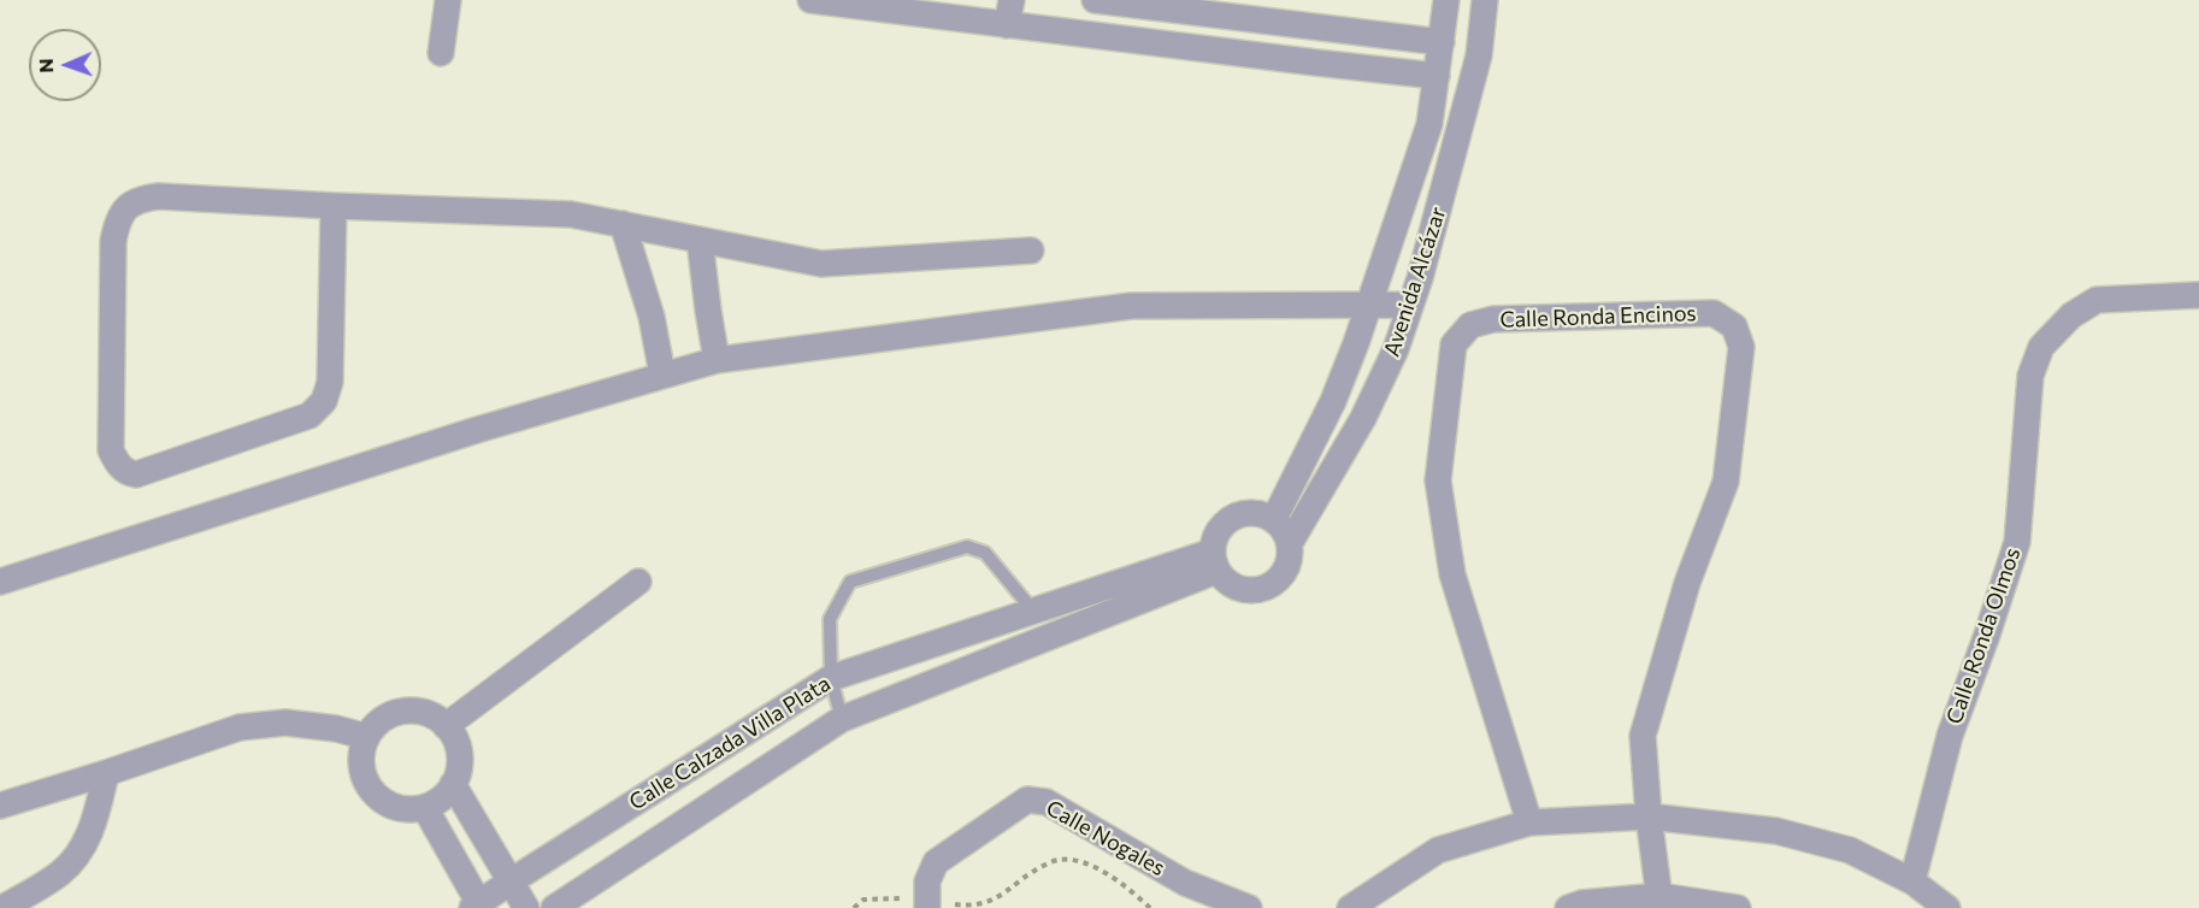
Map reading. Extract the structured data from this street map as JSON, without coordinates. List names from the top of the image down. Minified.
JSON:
{"streets":{"street":["Avenida Alcázar","Calle Ronda Encinos","Calle Ronda Olmos","Calle Calzada Villa Plata","Calle Nogales"]},"crossings":[["Avenida Alcázar","Calle Calzada Villa Plata"]],"north":"left"}
